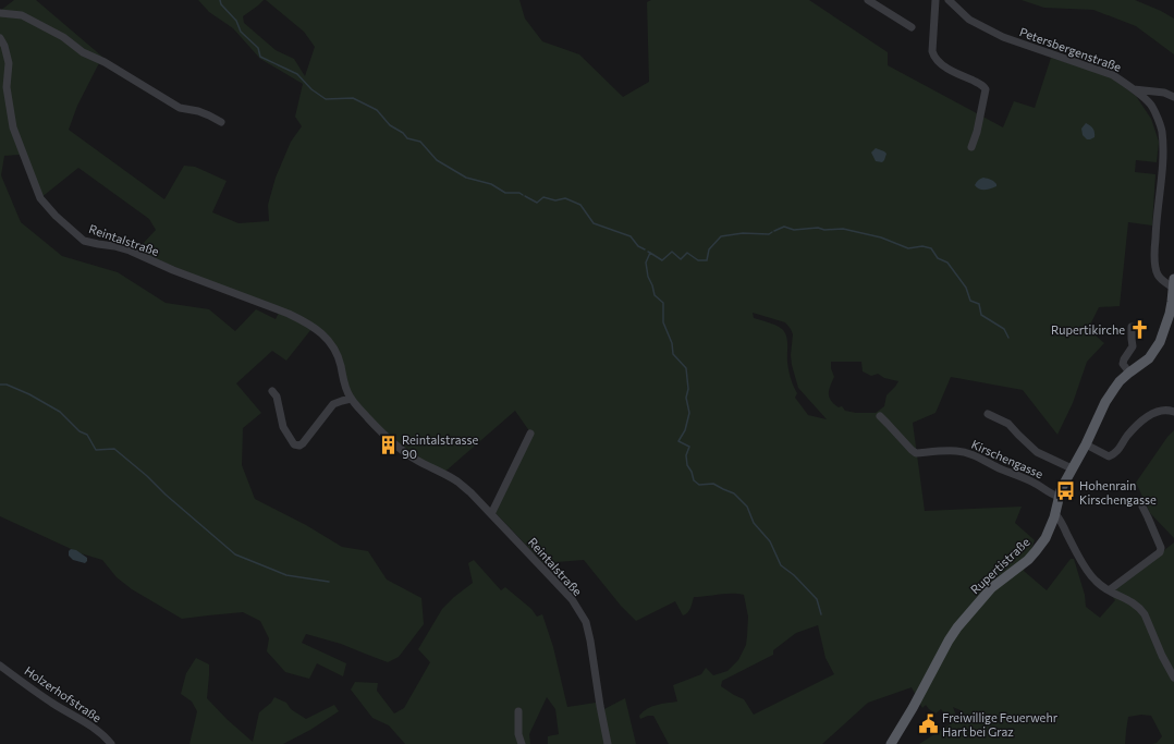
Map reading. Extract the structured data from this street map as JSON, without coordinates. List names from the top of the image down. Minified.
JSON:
{"streets":{"main road":["Rupertistraße"],"street":["Petersbergenstraße","Reintalstraße","Kirschengasse","Holzerhofstraße"]},"crossings":[["Petersbergenstraße","Rupertistraße"],["Kirschengasse","Rupertistraße"]],"places":{"church":["Rupertikirche"],"building":["Reintalstrasse 90"],"bus stop":["Hohenrain Kirschengasse"],"public building":["Freiwillige Feuerwehr Hart bei Graz"]}}
